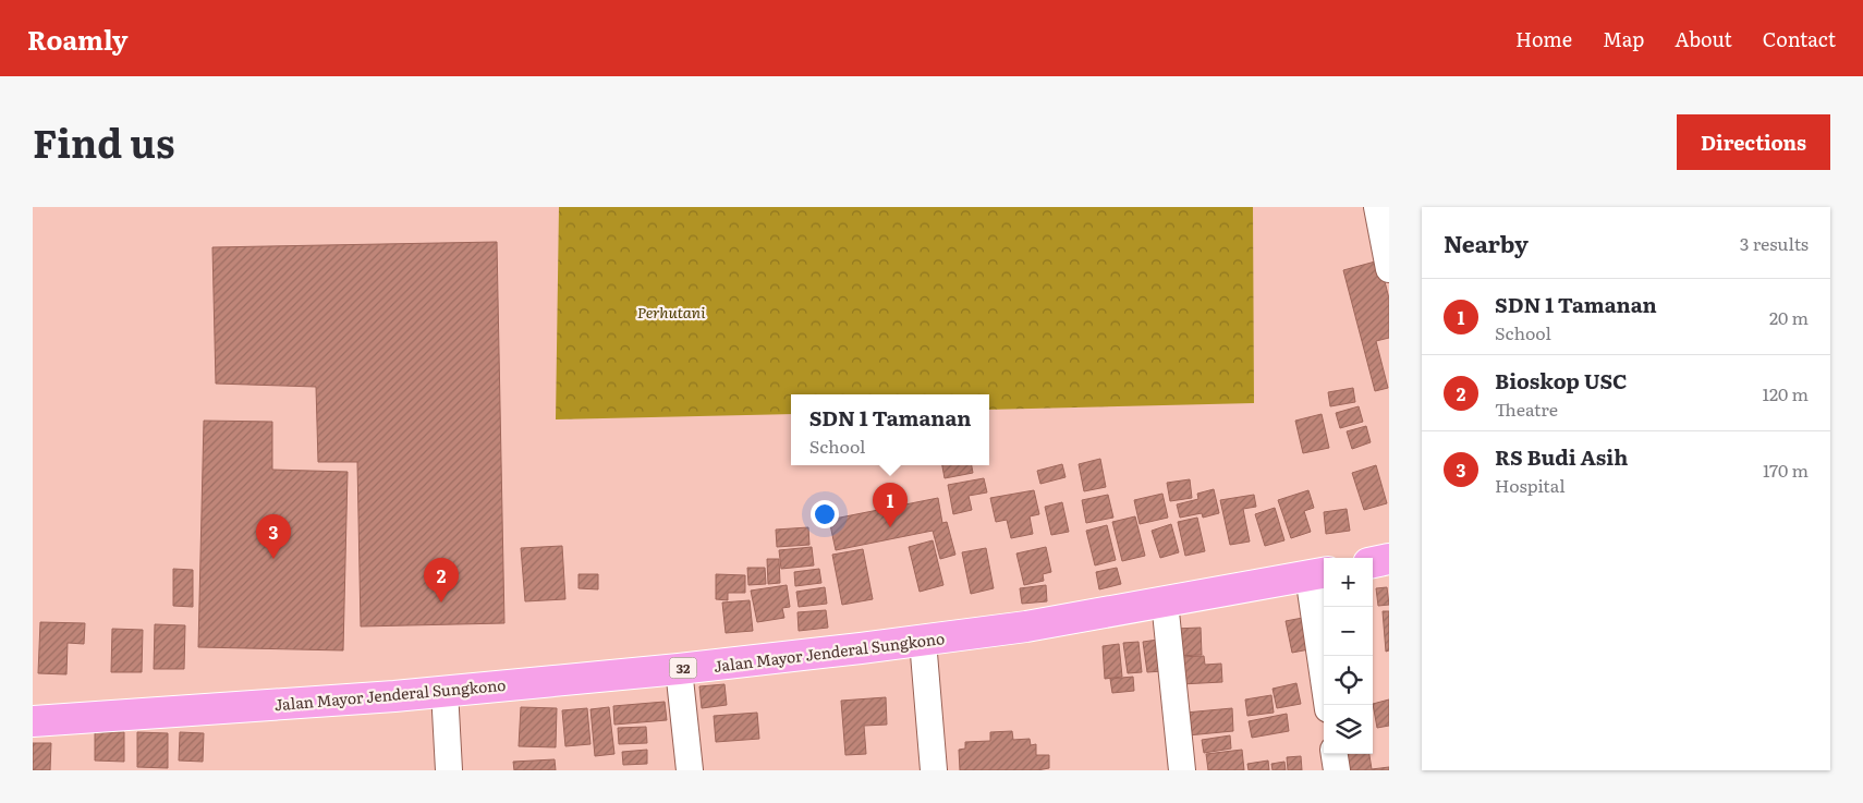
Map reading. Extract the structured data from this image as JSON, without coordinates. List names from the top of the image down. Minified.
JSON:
{"streets":{"highway":["Jalan Mayor Jenderal Sungkono","32"]},"parks":["Perhutani"],"page":{"header":"Roamly","nav":["Home","Map","About","Contact"],"title":"Find us","buttons":"Directions","heading":["Nearby","3 results"],"list":[{"mark":"1","name":"SDN 1 Tamanan","note":"School","value":"20 m"},{"mark":"2","name":"Bioskop USC","note":"Theatre","value":"120 m"},{"mark":"3","name":"RS Budi Asih","note":"Hospital","value":"170 m"}],"popup":["SDN 1 Tamanan","School"],"pins":["1","3","2"],"map_buttons":["+","−"]}}
